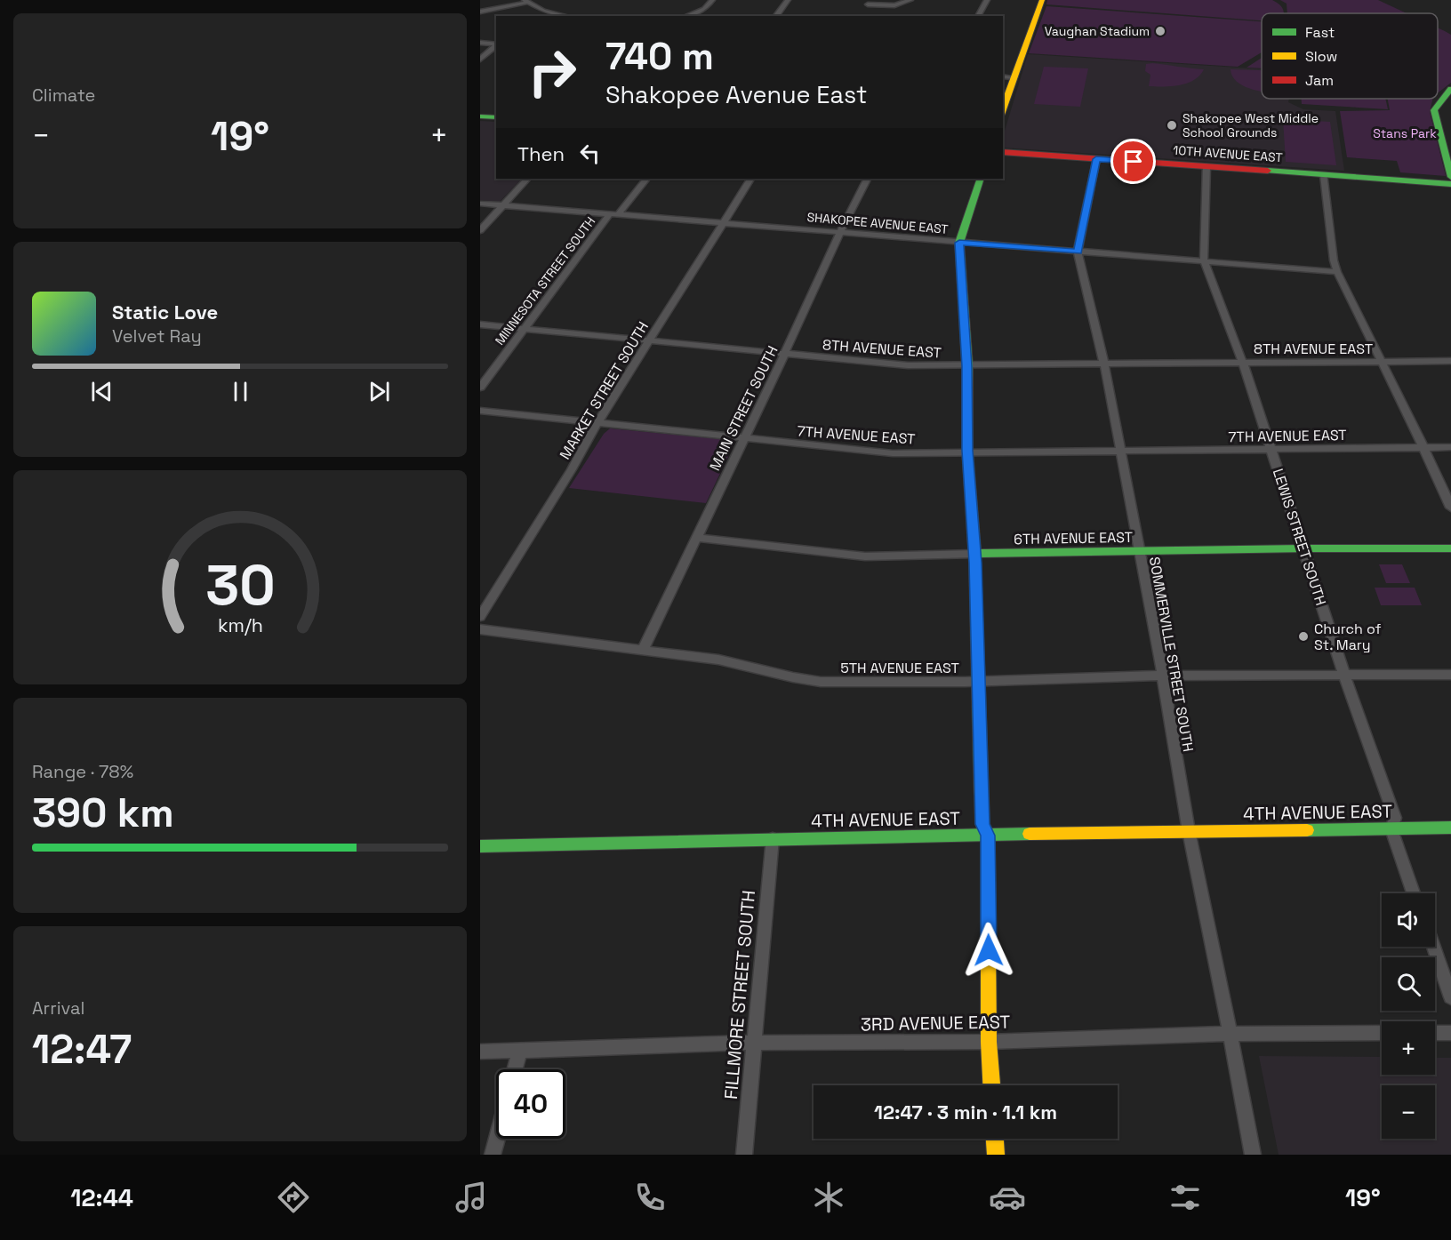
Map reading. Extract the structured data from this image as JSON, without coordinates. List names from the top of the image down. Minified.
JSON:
{"streets":{"street":["10TH AVENUE EAST","SHAKOPEE AVENUE EAST","MINNESOTA STREET SOUTH","8TH AVENUE EAST","MARKET STREET SOUTH","MAIN STREET SOUTH","7TH AVENUE EAST","LEWIS STREET SOUTH","6TH AVENUE EAST","SOMMERVILLE STREET SOUTH","5TH AVENUE EAST","4TH AVENUE EAST","FILLMORE STREET SOUTH","3RD AVENUE EAST"]},"crossings":[["10TH AVENUE EAST","LEWIS STREET SOUTH"],["10TH AVENUE EAST","SOMMERVILLE STREET SOUTH"],["SHAKOPEE AVENUE EAST","MINNESOTA STREET SOUTH"],["SHAKOPEE AVENUE EAST","MARKET STREET SOUTH"],["SHAKOPEE AVENUE EAST","MAIN STREET SOUTH"],["SHAKOPEE AVENUE EAST","LEWIS STREET SOUTH"],["SHAKOPEE AVENUE EAST","SOMMERVILLE STREET SOUTH"],["MINNESOTA STREET SOUTH","8TH AVENUE EAST"],["8TH AVENUE EAST","MARKET STREET SOUTH"],["8TH AVENUE EAST","MAIN STREET SOUTH"],["8TH AVENUE EAST","LEWIS STREET SOUTH"],["8TH AVENUE EAST","SOMMERVILLE STREET SOUTH"],["MARKET STREET SOUTH","7TH AVENUE EAST"],["MAIN STREET SOUTH","7TH AVENUE EAST"],["MAIN STREET SOUTH","6TH AVENUE EAST"],["MAIN STREET SOUTH","5TH AVENUE EAST"],["7TH AVENUE EAST","LEWIS STREET SOUTH"],["7TH AVENUE EAST","SOMMERVILLE STREET SOUTH"],["LEWIS STREET SOUTH","6TH AVENUE EAST"],["LEWIS STREET SOUTH","5TH AVENUE EAST"],["LEWIS STREET SOUTH","4TH AVENUE EAST"],["6TH AVENUE EAST","SOMMERVILLE STREET SOUTH"],["SOMMERVILLE STREET SOUTH","5TH AVENUE EAST"],["SOMMERVILLE STREET SOUTH","4TH AVENUE EAST"],["SOMMERVILLE STREET SOUTH","3RD AVENUE EAST"],["4TH AVENUE EAST","FILLMORE STREET SOUTH"],["FILLMORE STREET SOUTH","3RD AVENUE EAST"]],"parks":["Stans Park"],"places":["Vaughan Stadium","Shakopee West Middle School Grounds","Church of St. Mary"],"legend":["Fast","Slow","Jam"],"page":{"tile":["Climate",["Range · 78%","390 km"],["Arrival","12:47"]],"turn":["740 m","Shakopee Avenue East"],"heat":["−","19°","+"],"then":"Then","song":["Static Love","Velvet Ray"],"map_buttons":["+","−"],"limit":"40","trip":"12:47 · 3 min · 1.1 km","tabs":["12:44","19°"],"gauge":["30","km/h"]}}
